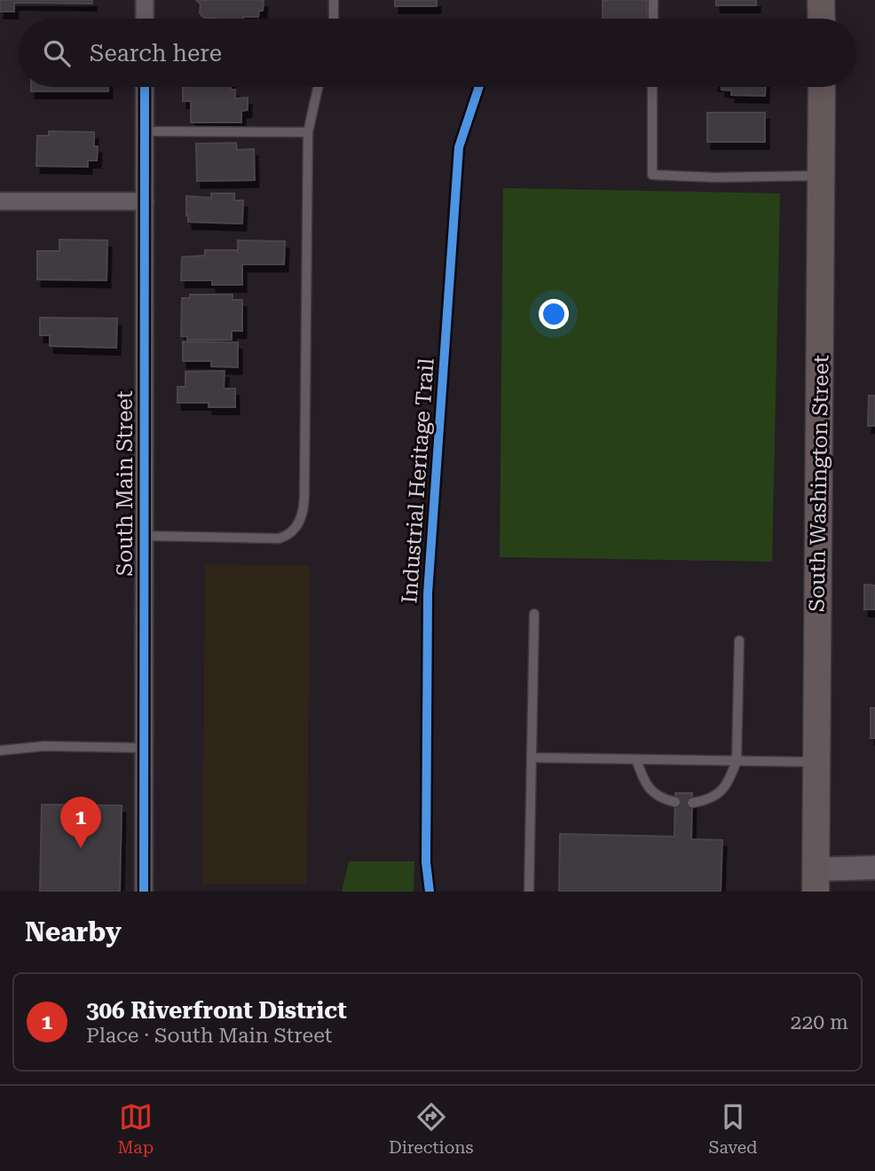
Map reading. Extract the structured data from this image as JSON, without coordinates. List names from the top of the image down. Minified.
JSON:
{"streets":{"main road":["South Washington Street"],"street":["South Main Street"],"cycle path":["Industrial Heritage Trail"]},"page":{"search":"Search here","pins":"1","heading":"Nearby","list":[{"mark":"1","name":"306 Riverfront District","note":"Place · South Main Street","value":"220 m"}],"nav":["Map","Directions","Saved"]}}
